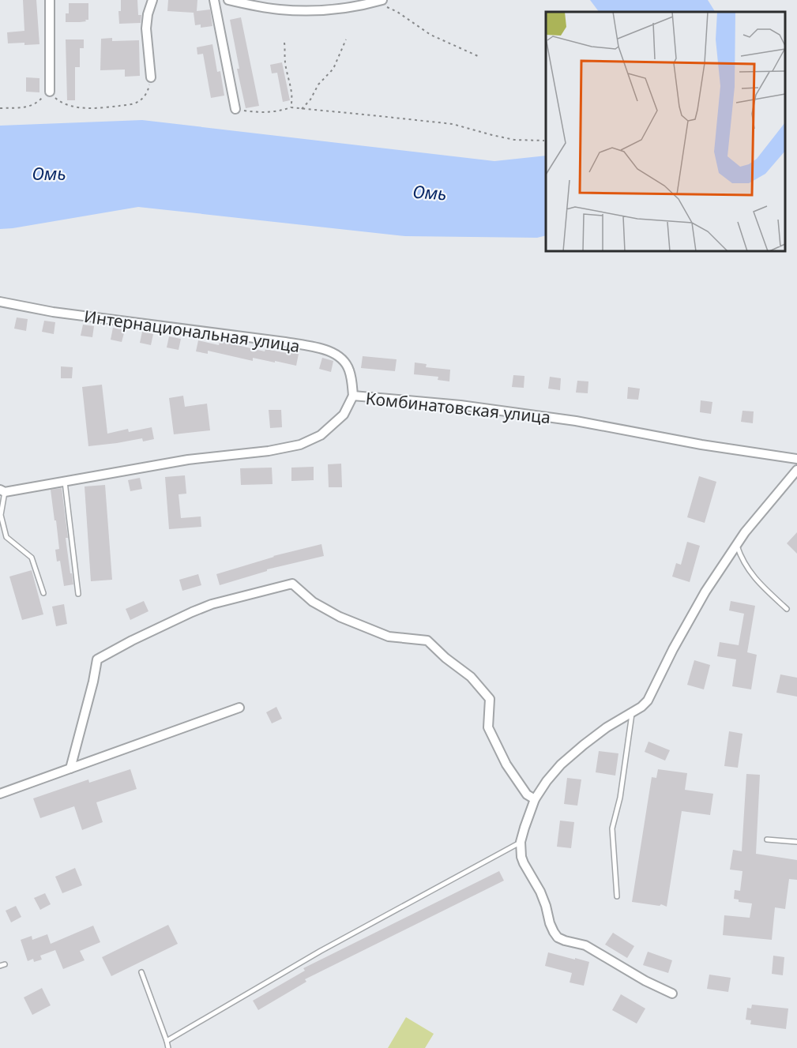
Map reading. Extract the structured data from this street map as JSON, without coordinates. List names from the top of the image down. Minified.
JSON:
{"streets":{"street":["Интернациональная улица","Комбинатовская улица"]},"crossings":[["Интернациональная улица","Комбинатовская улица"]],"water":["Омь"]}
